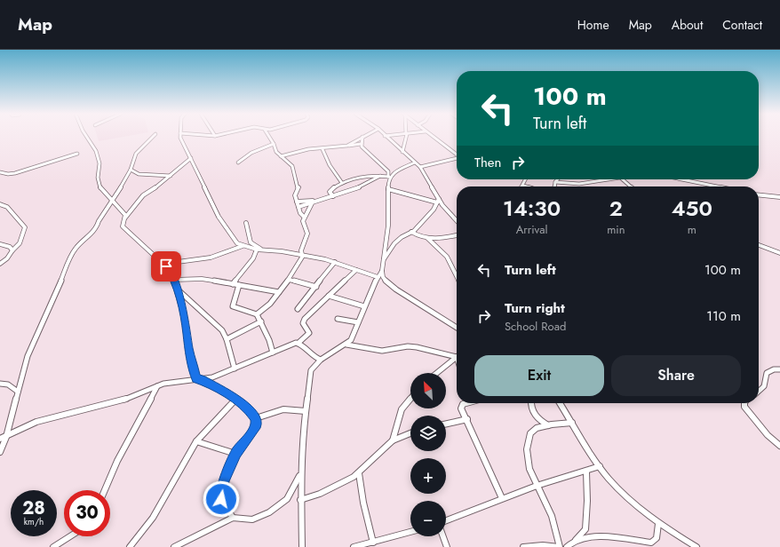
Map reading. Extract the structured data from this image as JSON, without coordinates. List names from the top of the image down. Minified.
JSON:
{"north":"top left","page":{"header":"Map","nav":["Home","Map","About","Contact"],"turn":["100 m","Turn left"],"then":"Then","eta":["14:30","Arrival","2","min","450","m"],"list":[{"name":"Turn left","value":"100 m"},{"name":"Turn right","note":"School Road","value":"110 m"}],"buttons":["Exit","Share"],"map_buttons":["+","−"],"speed":"28 km/h","limit":"30"}}
